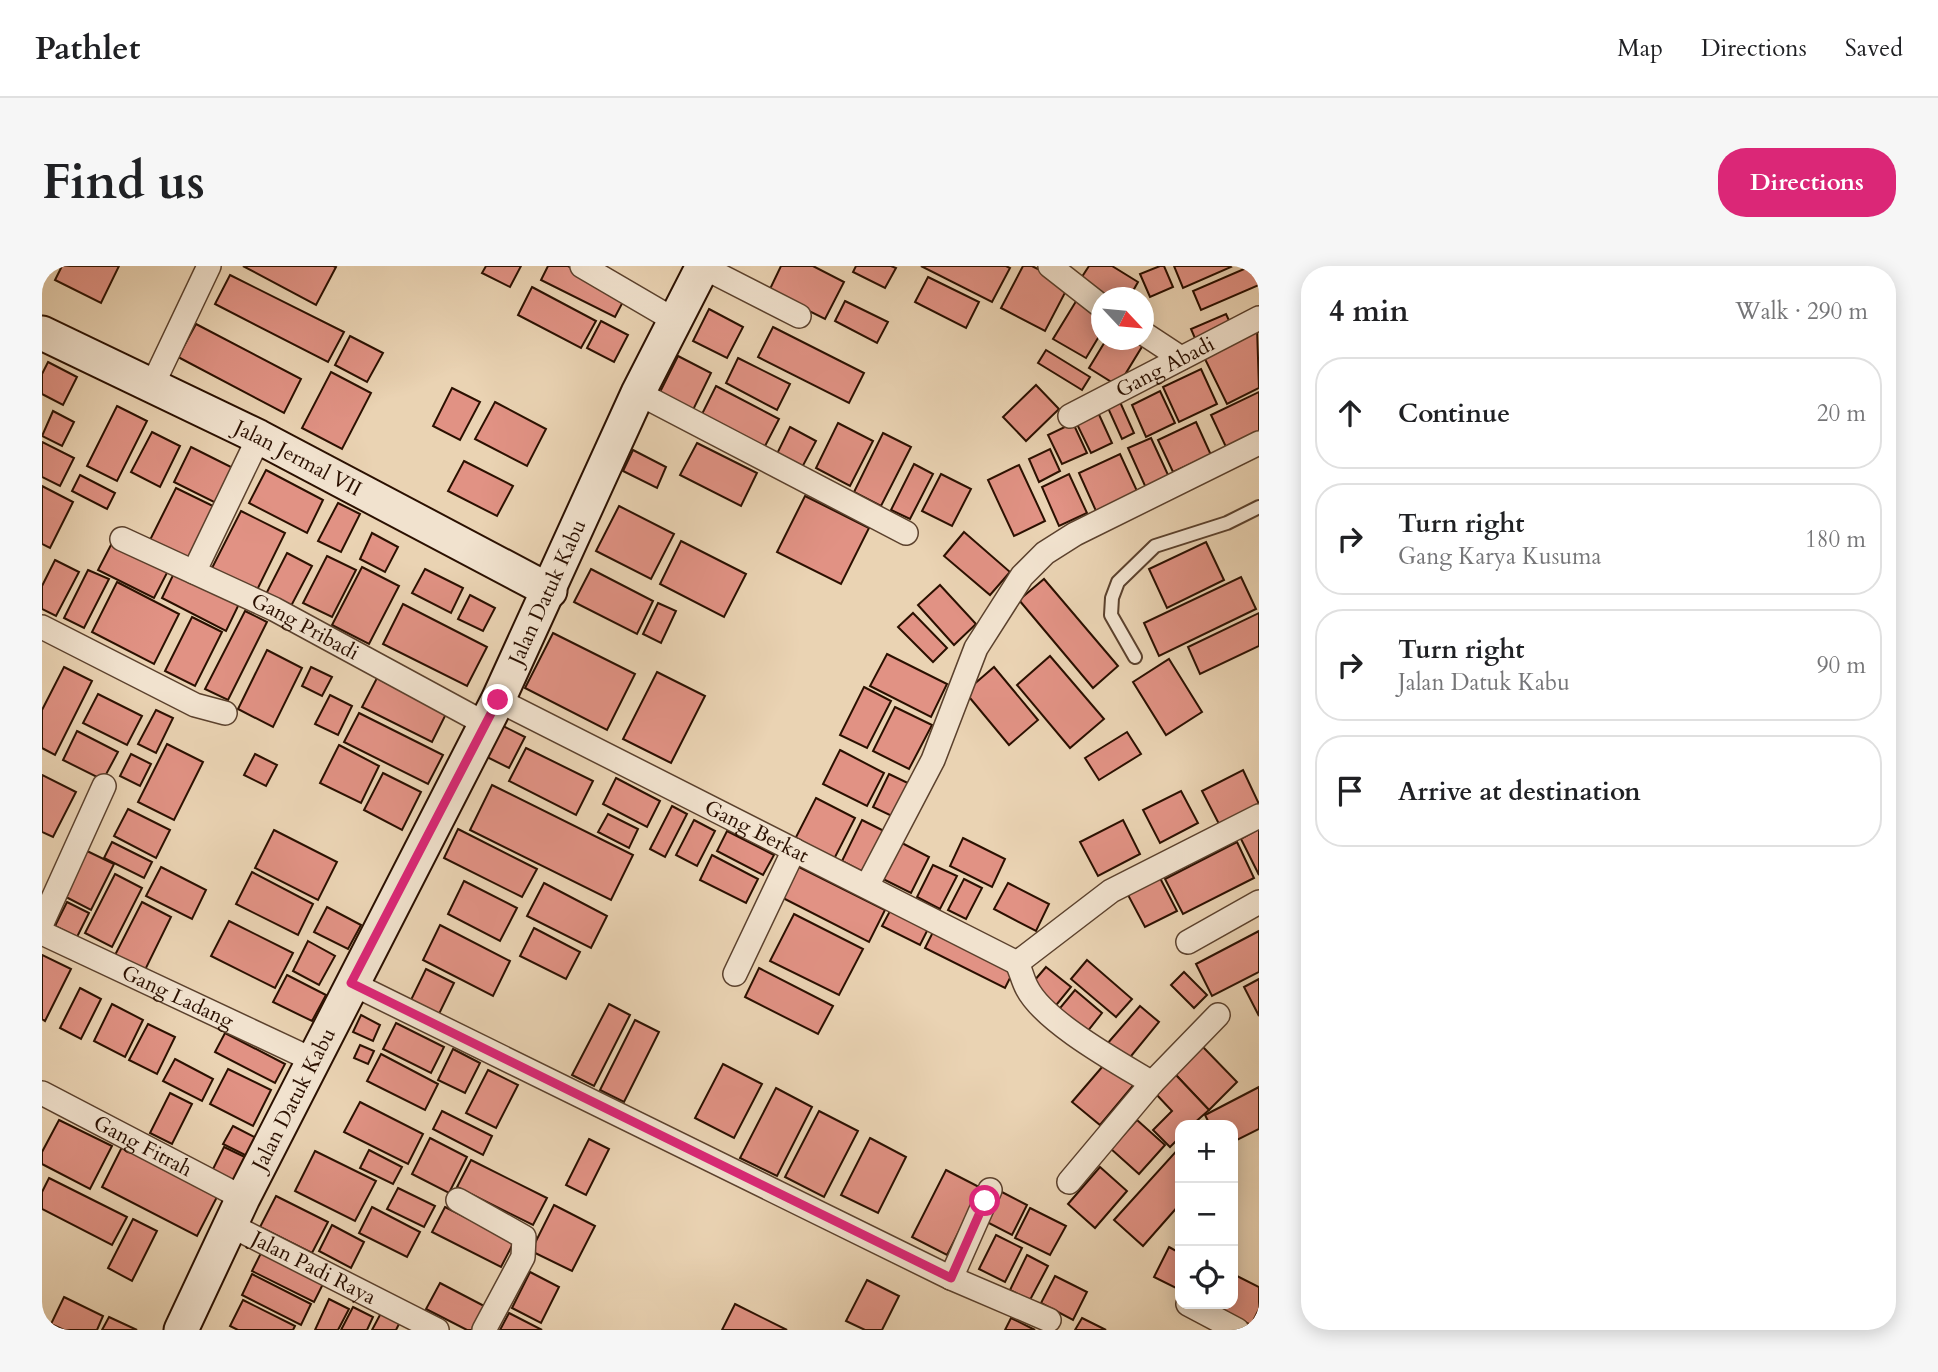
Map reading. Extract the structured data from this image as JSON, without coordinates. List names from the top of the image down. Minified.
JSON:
{"streets":{"street":["Gang Abadi","Jalan Jermal VII","Jalan Datuk Kabu","Gang Pribadi","Gang Berkat","Gang Ladang","Gang Fitrah","Jalan Padi Raya"]},"crossings":[["Jalan Jermal VII","Jalan Datuk Kabu"],["Jalan Datuk Kabu","Gang Pribadi"],["Jalan Datuk Kabu","Gang Berkat"],["Jalan Datuk Kabu","Gang Ladang"],["Jalan Datuk Kabu","Gang Fitrah"],["Jalan Datuk Kabu","Jalan Padi Raya"],["Gang Pribadi","Gang Berkat"],["Gang Fitrah","Jalan Padi Raya"]],"north":"bottom right","page":{"header":"Pathlet","nav":["Map","Directions","Saved"],"buttons":"Directions","title":"Find us","heading":["4 min","Walk · 290 m"],"list":[["Continue","20 m"],["Turn right","Gang Karya Kusuma","180 m"],["Turn right","Jalan Datuk Kabu","90 m"],"Arrive at destination"],"map_buttons":["+","−"]}}
